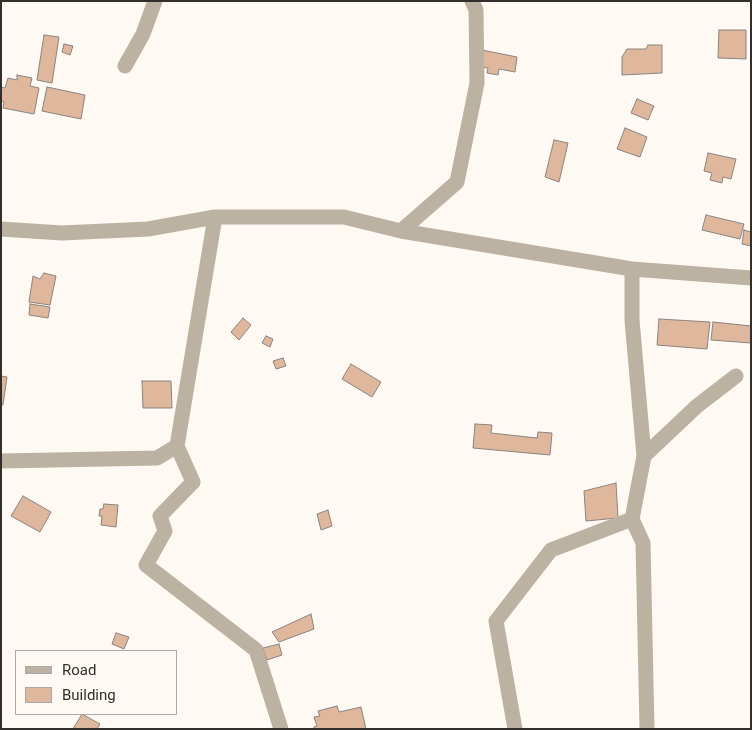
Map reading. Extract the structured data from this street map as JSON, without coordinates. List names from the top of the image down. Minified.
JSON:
{"legend":["Road","Building"]}
